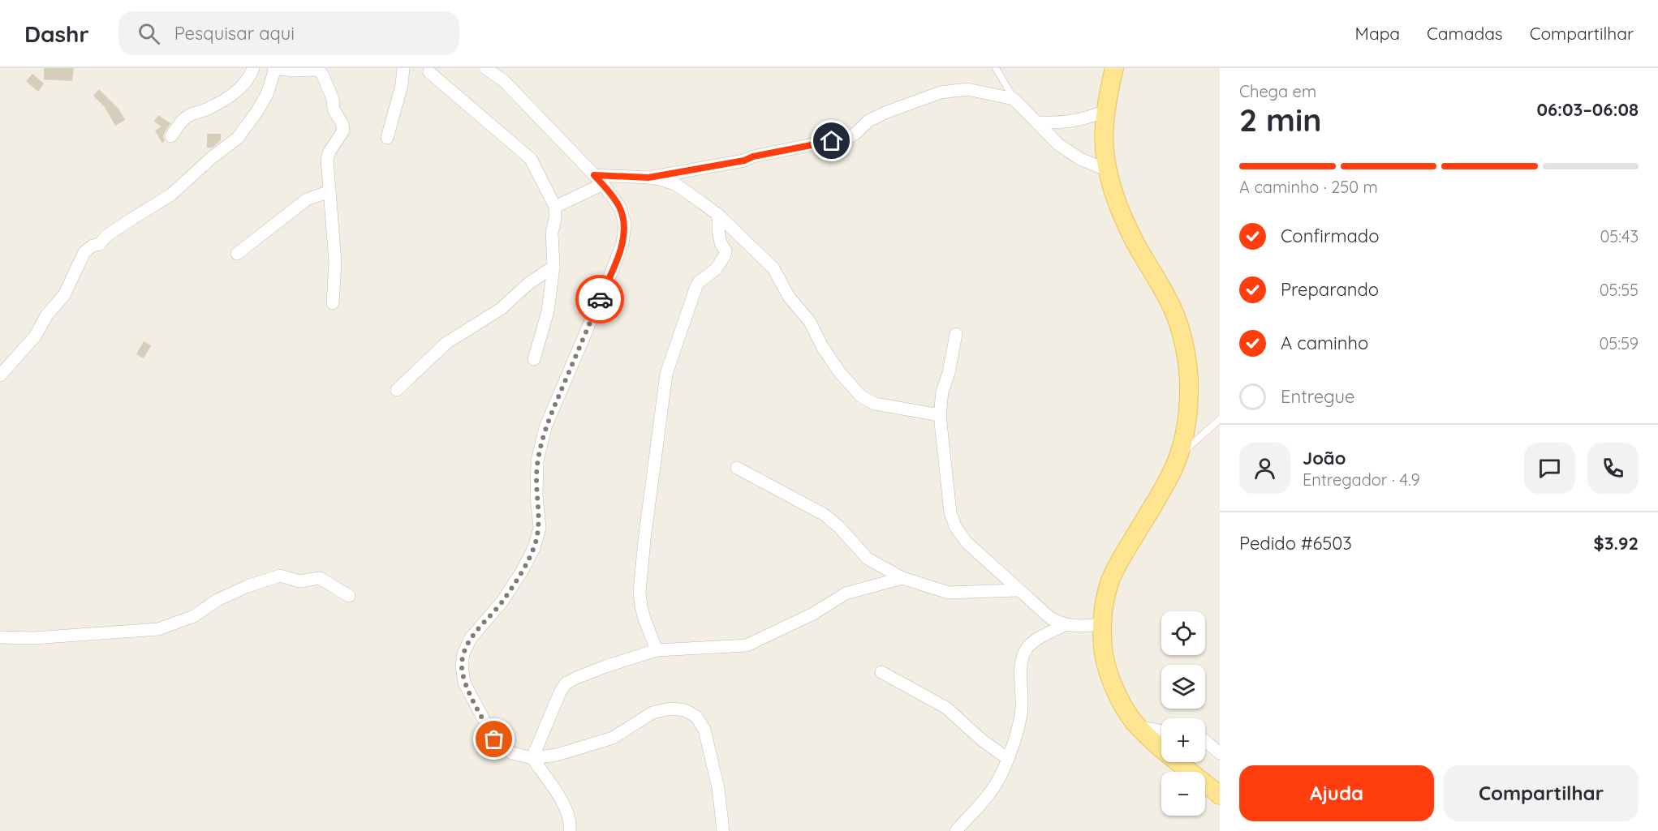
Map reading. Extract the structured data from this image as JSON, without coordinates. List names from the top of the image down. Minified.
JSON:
{"page":{"header":"Dashr","search":"Pesquisar aqui","nav":["Mapa","Camadas","Compartilhar"],"heading":["2 min","Chega em","06:03–06:08"],"panel":["João","Entregador · 4.9","Pedido #6503","$3.92"],"bar":"A caminho · 250 m","list":[["Confirmado","05:43"],["Preparando","05:55"],["A caminho","05:59"],"Entregue"],"map_buttons":["+","−"],"buttons":["Ajuda","Compartilhar"]}}
